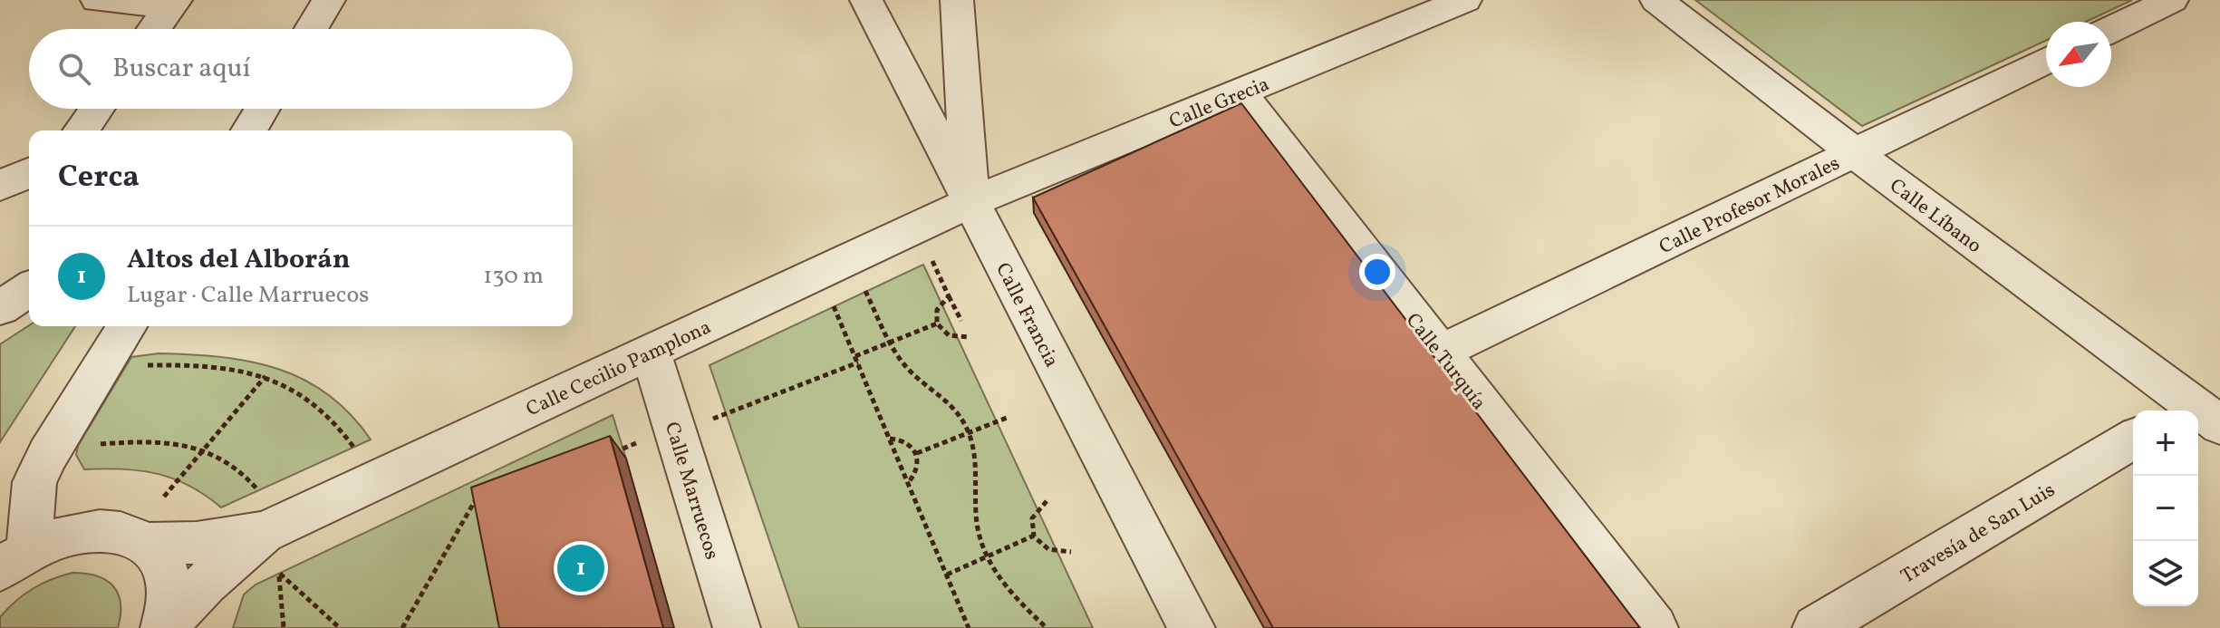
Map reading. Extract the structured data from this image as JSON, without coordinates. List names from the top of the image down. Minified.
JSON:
{"streets":{"street":["Calle Grecia","Calle Profesor Morales","Calle Líbano","Calle Francia","Calle Turquía","Calle Cecilio Pamplona","Calle Marruecos","Travesía de San Luis"]},"crossings":[["Calle Grecia","Calle Francia"],["Calle Grecia","Calle Turquía"],["Calle Grecia","Calle Cecilio Pamplona"],["Calle Profesor Morales","Calle Líbano"],["Calle Profesor Morales","Calle Turquía"],["Calle Francia","Calle Cecilio Pamplona"],["Calle Cecilio Pamplona","Calle Marruecos"]],"north":"bottom left","page":{"search":"Buscar aquí","heading":"Cerca","list":[{"mark":"1","name":"Altos del Alborán","note":"Lugar · Calle Marruecos","value":"130 m"}],"map_buttons":["+","−"],"pins":"1"}}
